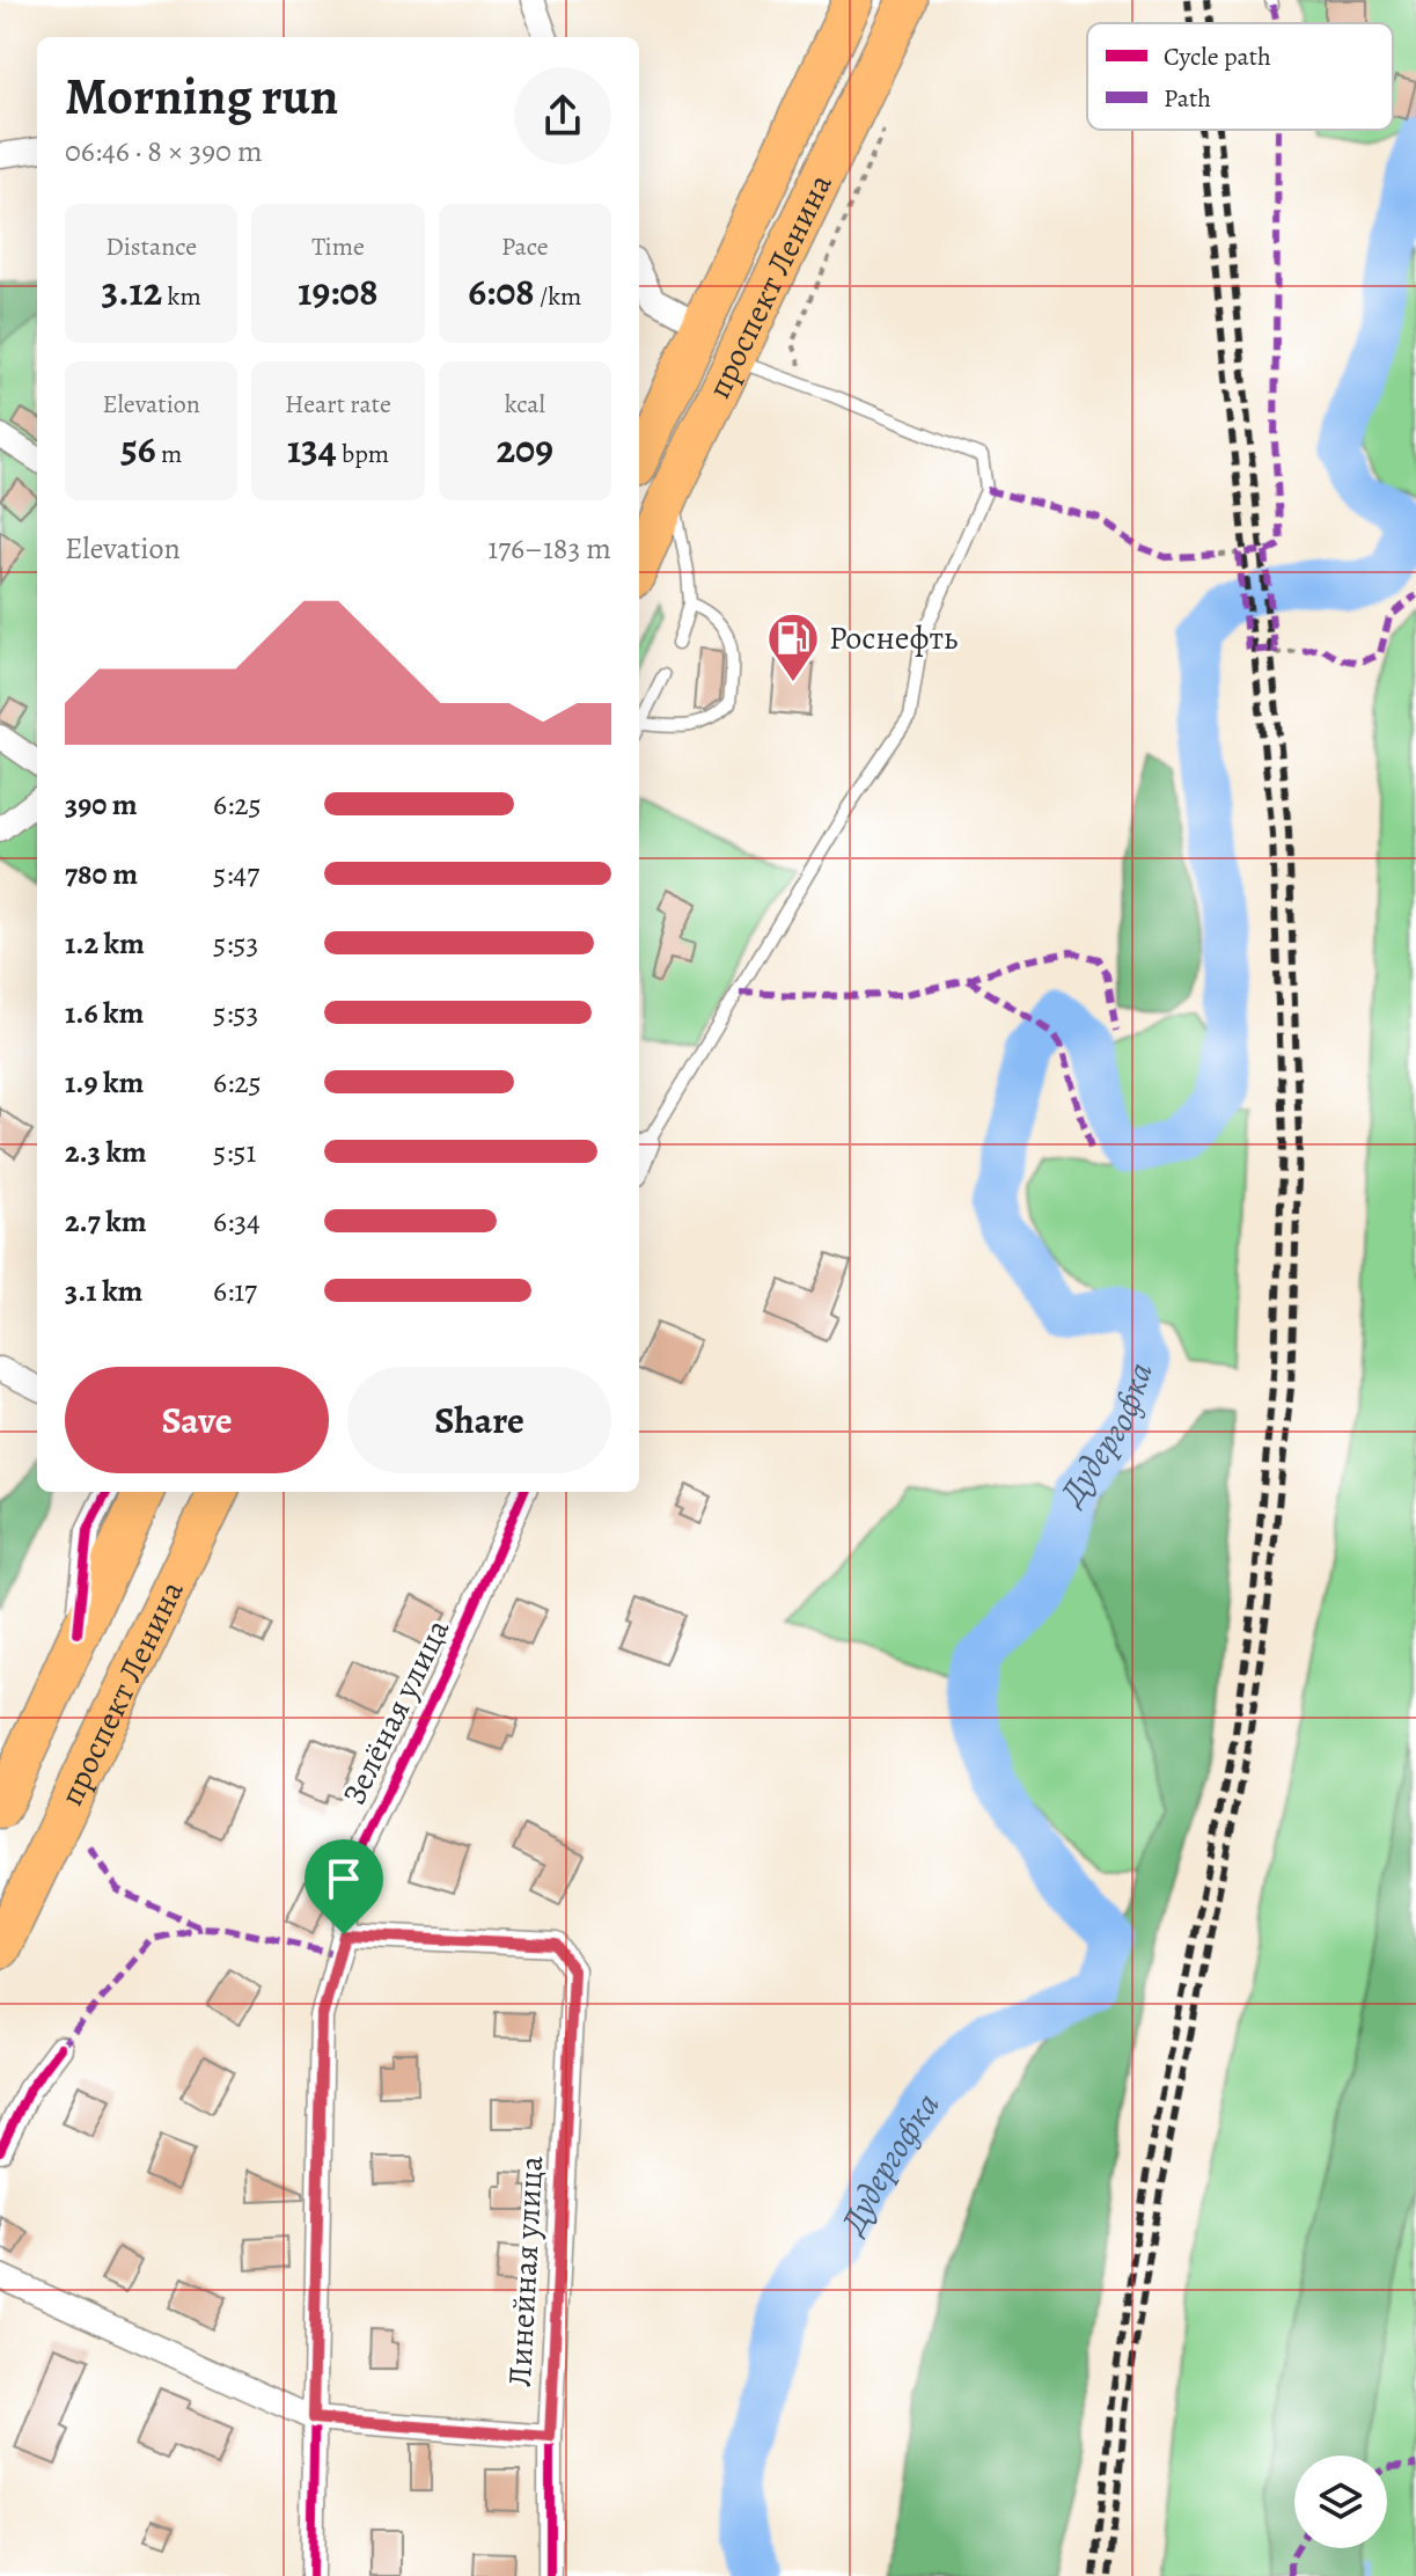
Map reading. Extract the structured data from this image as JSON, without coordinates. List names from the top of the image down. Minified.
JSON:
{"streets":{"highway":["проспект Ленина"],"street":["Зелёная улица","Линейная улица"]},"crossings":[["Зелёная улица","Линейная улица"]],"water":["Дудергофка"],"places":{"fuel station":["Роснефть"]},"legend":["Cycle path","Path"],"page":{"heading":["Morning run","06:46 · 8 × 390 m"],"stats":[["Distance","3.12 km"],["Time","19:08"],["Pace","6:08 /km"],["Elevation","56 m"],["Heart rate","134 bpm"],["kcal","209"]],"chart":["Elevation","176–183 m"],"list":[{"name":"390 m","note":"6:25"},{"name":"780 m","note":"5:47"},{"name":"1.2 km","note":"5:53"},{"name":"1.6 km","note":"5:53"},{"name":"1.9 km","note":"6:25"},{"name":"2.3 km","note":"5:51"},{"name":"2.7 km","note":"6:34"},{"name":"3.1 km","note":"6:17"}],"buttons":["Save","Share"]}}
